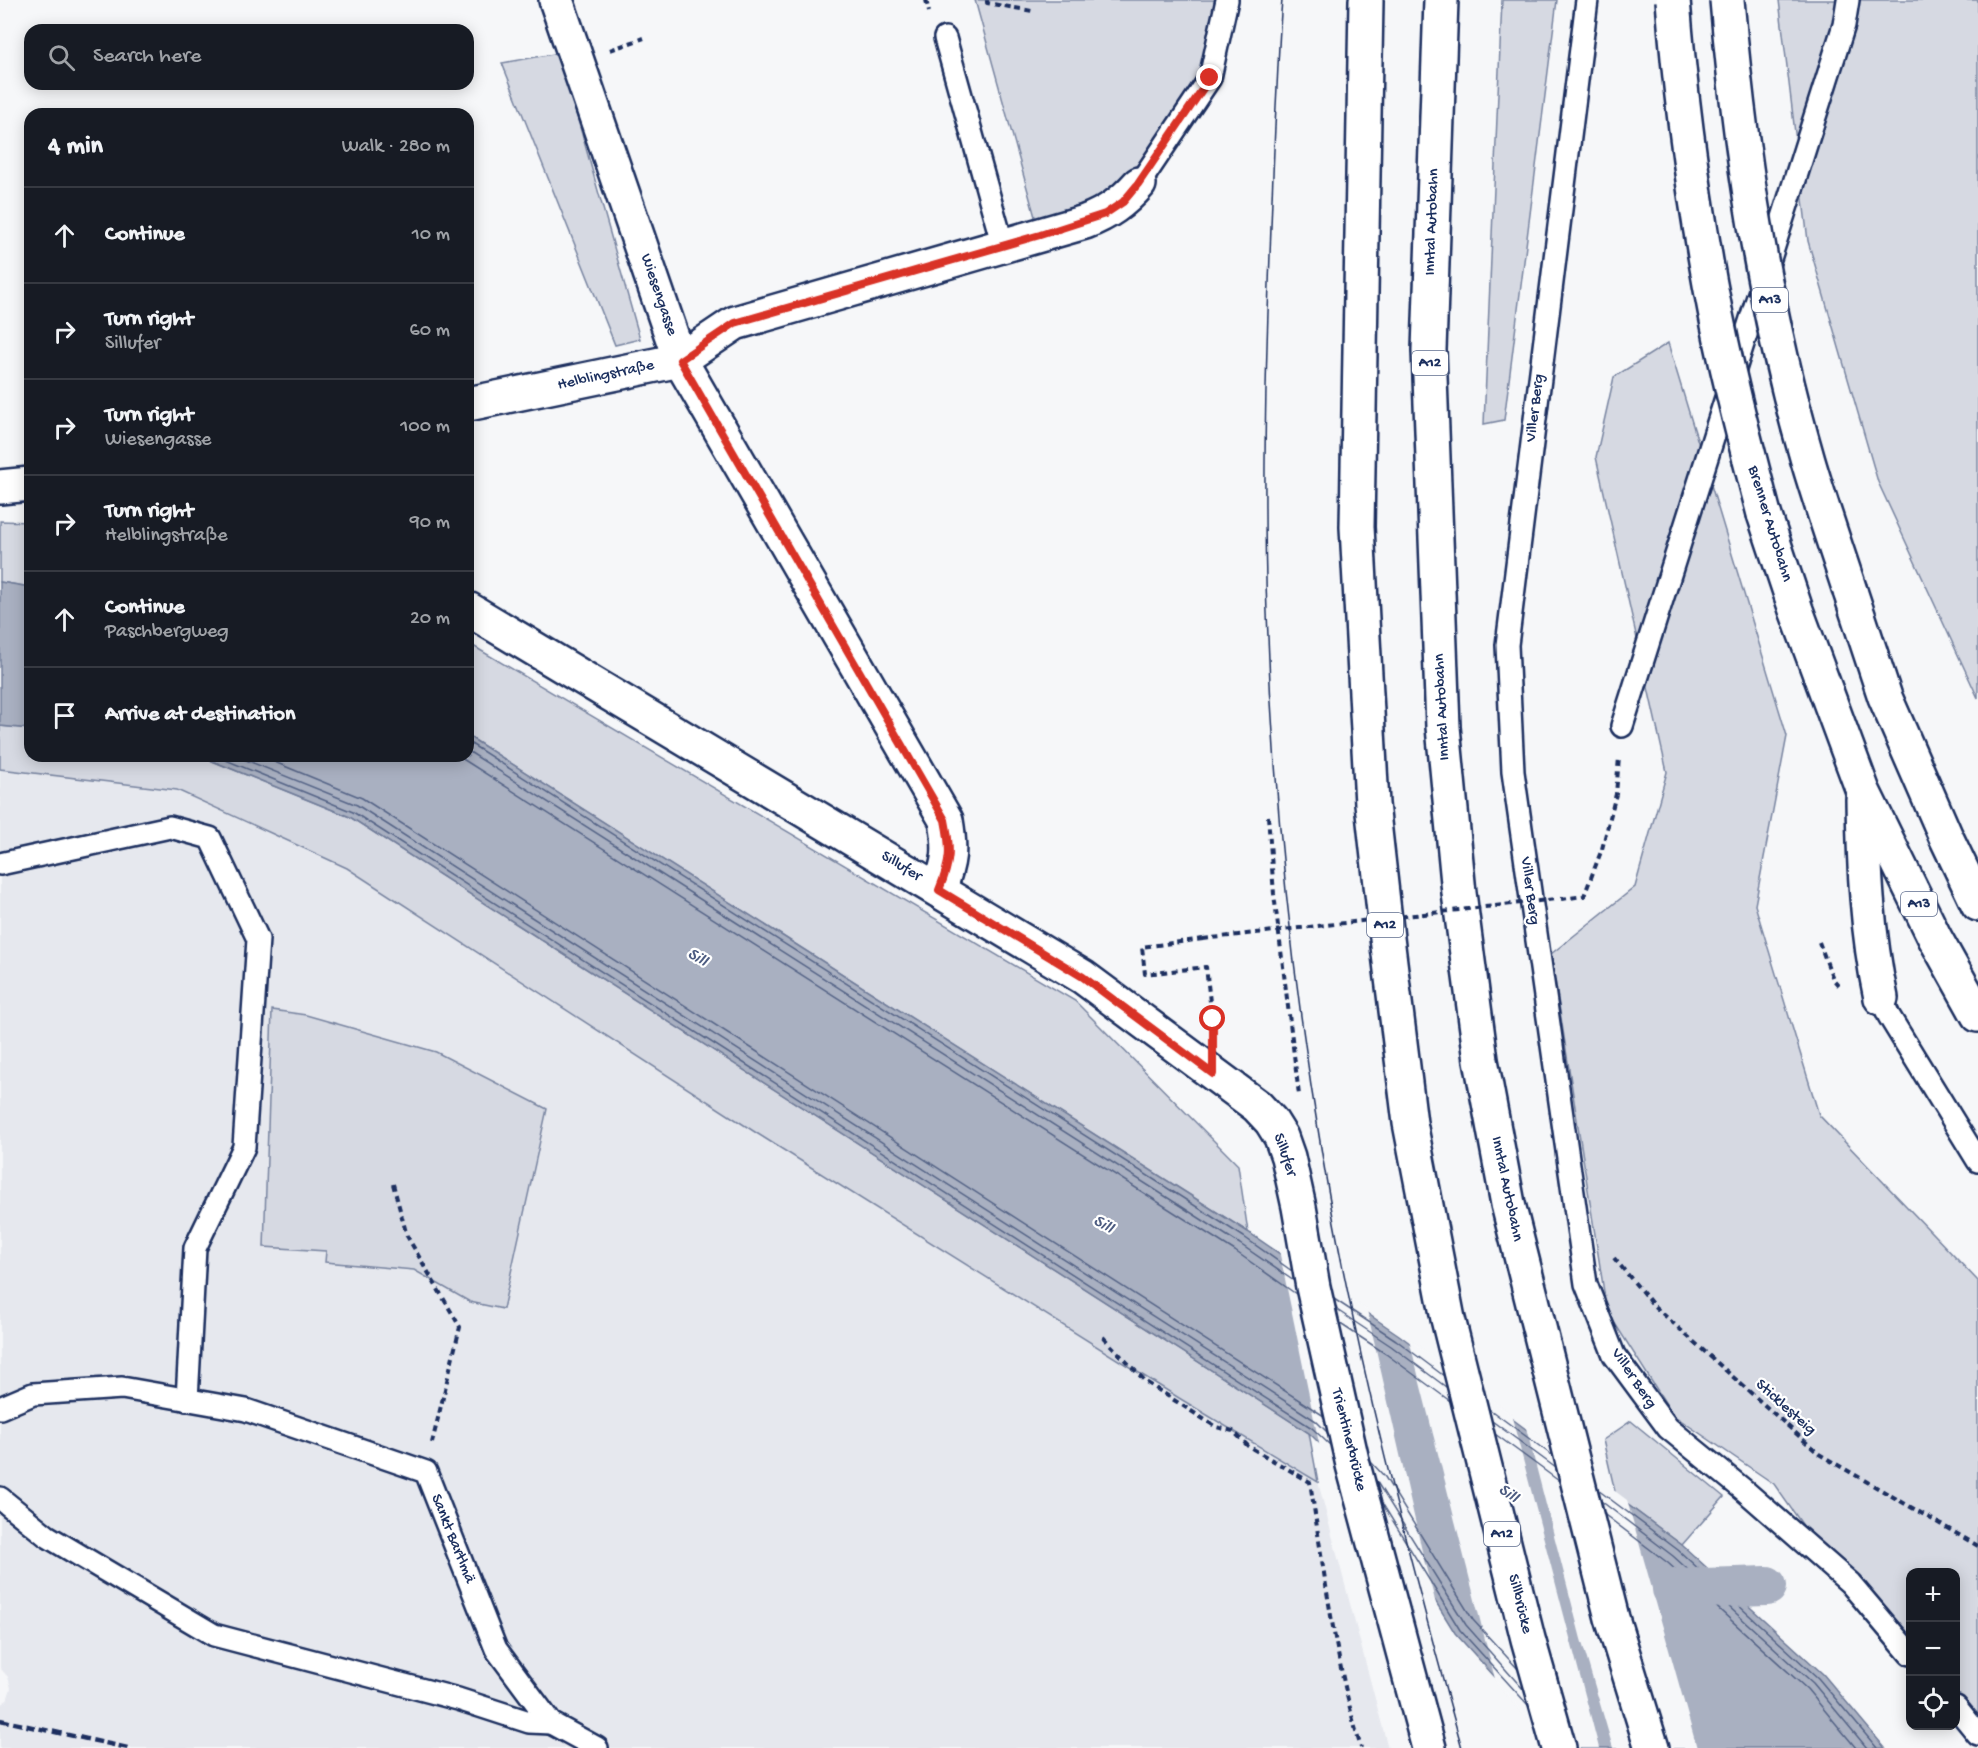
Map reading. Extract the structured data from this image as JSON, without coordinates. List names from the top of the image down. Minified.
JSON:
{"streets":{"main road":["Inntal Autobahn","Wiesengasse","A13","A12","Helblingstraße","Brenner Autobahn","Sillufer","Trientinerbrücke","Sillbrücke"],"lane":["Viller Berg","Sankt Bartlmä"],"path":["Sticklesteig"]},"crossings":[["Wiesengasse","Helblingstraße"],["Wiesengasse","Sillufer"],["Sillufer","Trientinerbrücke"]],"water":["Sill"],"page":{"search":"Search here","heading":["4 min","Walk · 280 m"],"list":[["Continue","10 m"],["Turn right","Sillufer","60 m"],["Turn right","Wiesengasse","100 m"],["Turn right","Helblingstraße","90 m"],["Continue","Paschbergweg","20 m"],"Arrive at destination"],"map_buttons":["+","−"]}}
